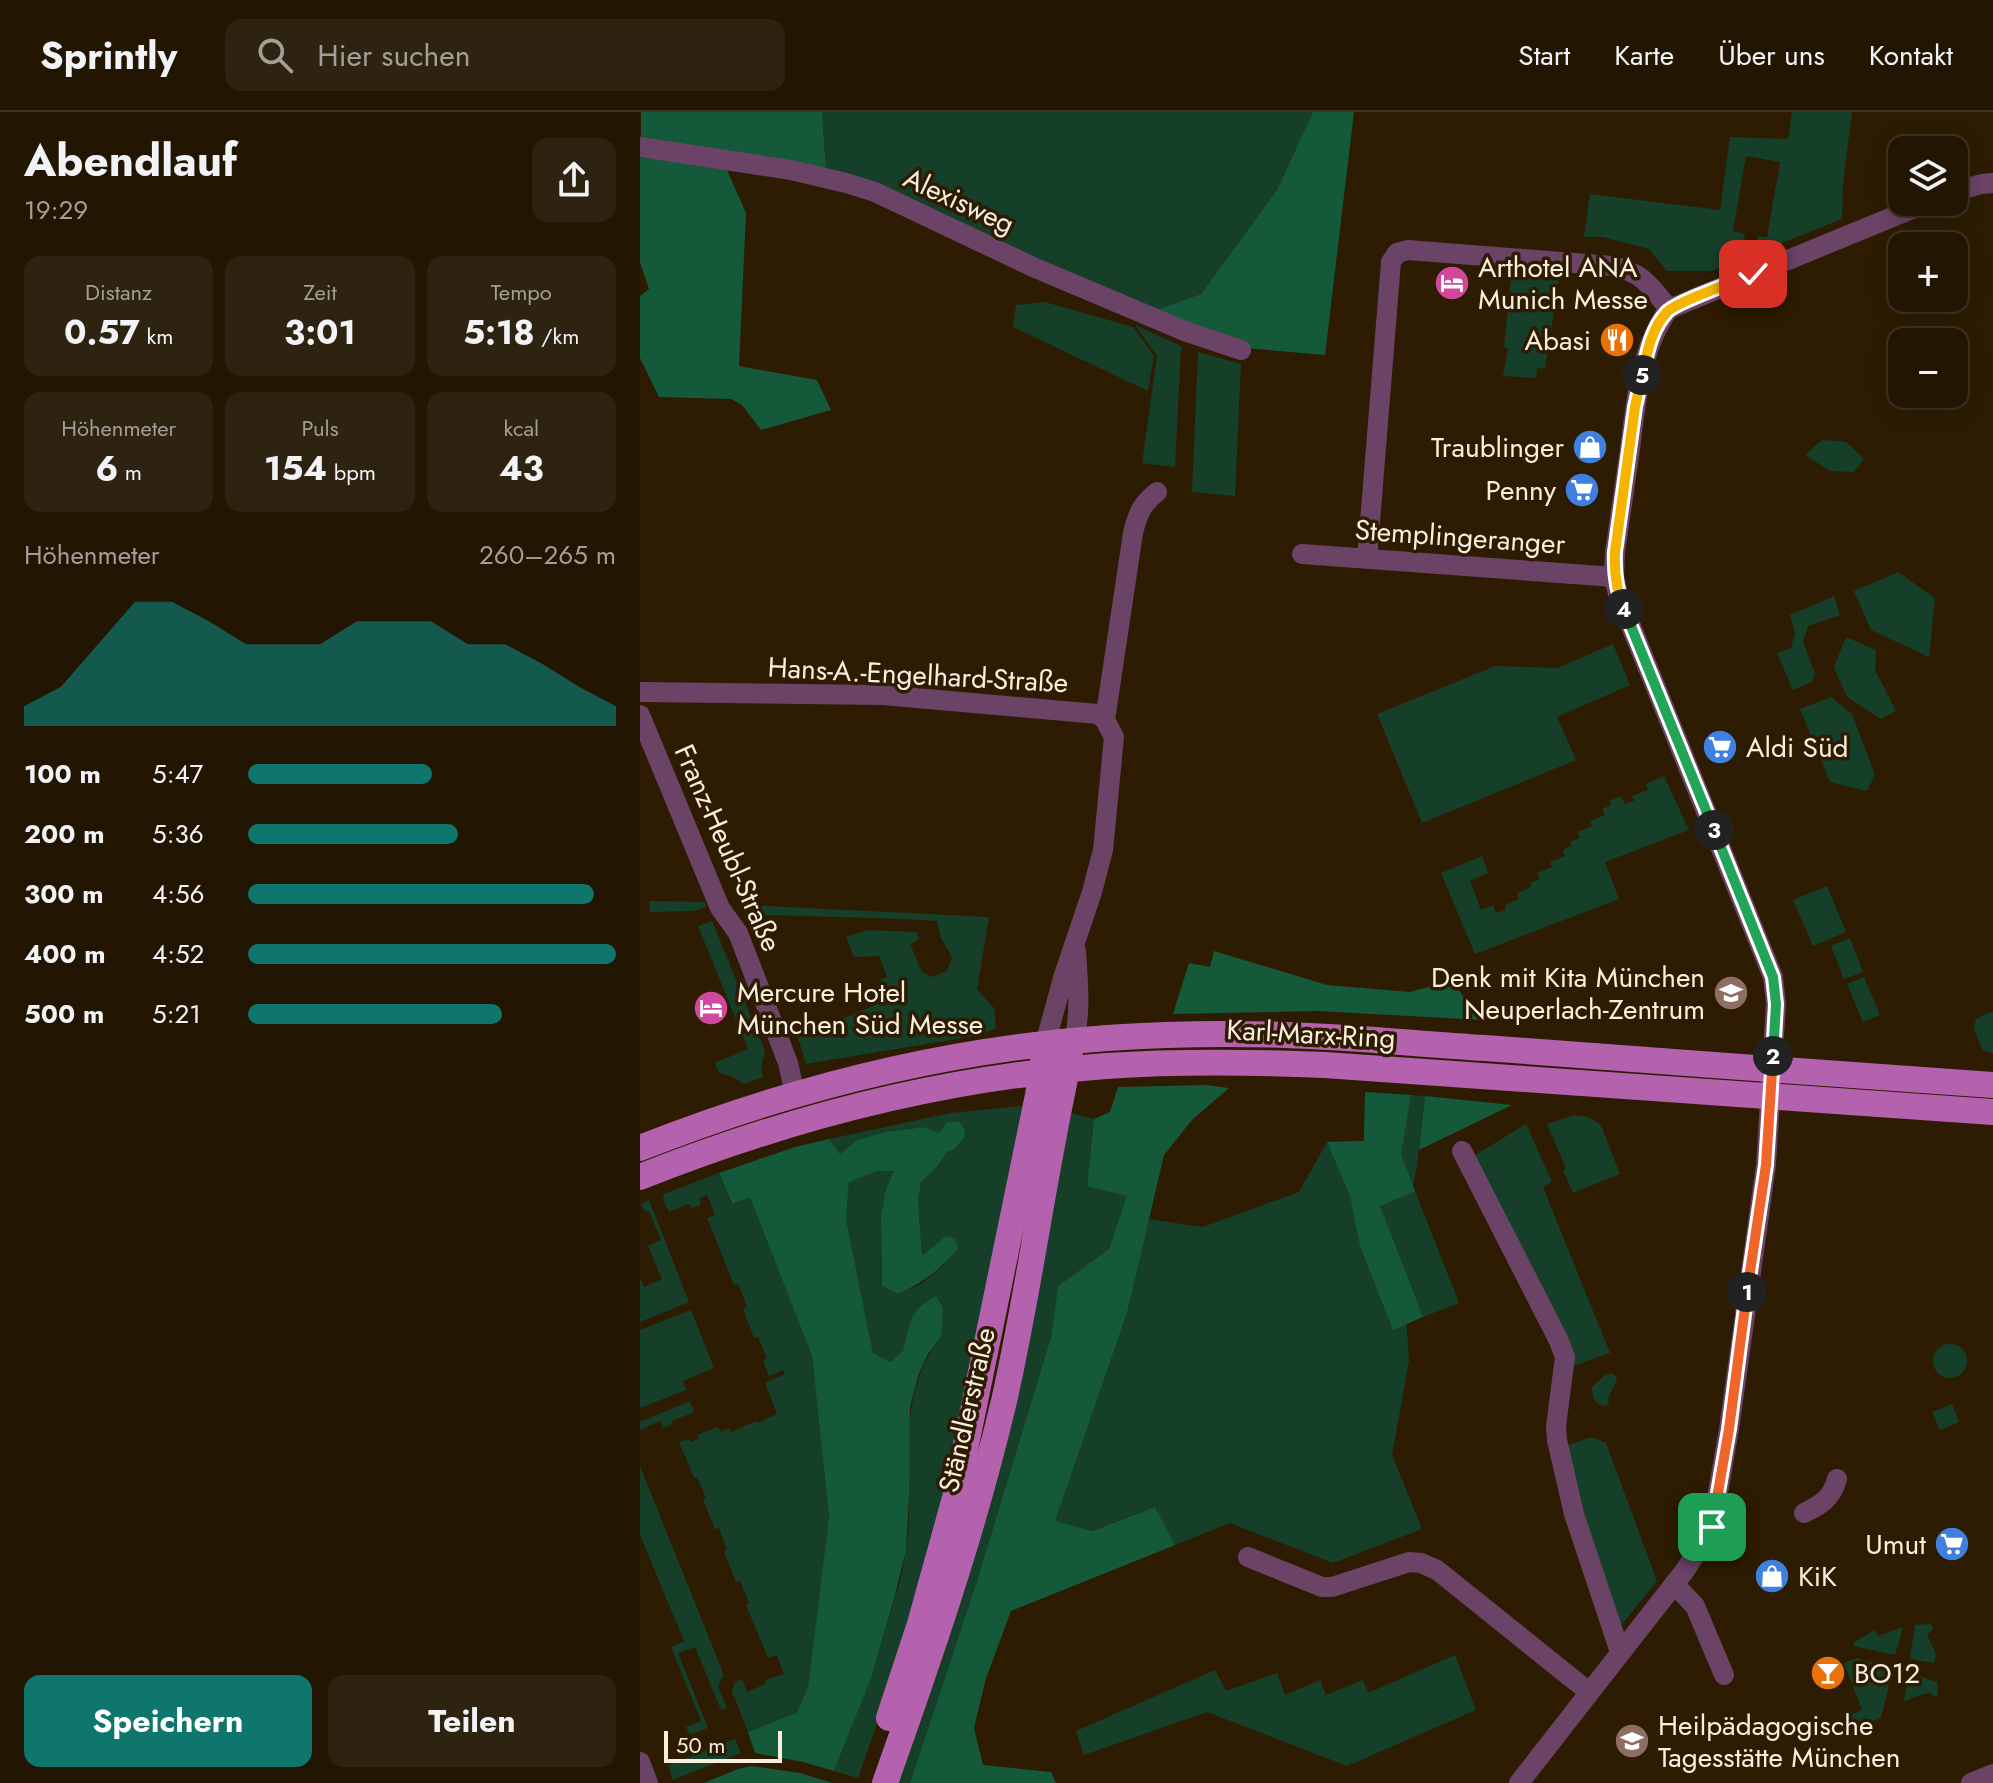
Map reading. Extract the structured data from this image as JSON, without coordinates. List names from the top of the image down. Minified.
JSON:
{"streets":{"main road":["Karl-Marx-Ring","Ständlerstraße"],"street":["Alexisweg","Stemplingeranger","Hans-A.-Engelhard-Straße","Franz-Heubl-Straße"]},"crossings":[["Franz-Heubl-Straße","Karl-Marx-Ring"],["Karl-Marx-Ring","Ständlerstraße"]],"places":{"hotel":["Arthotel ANA Munich Messe","Mercure Hotel München Süd Messe"],"restaurant":["Abasi"],"shop":["Traublinger","KiK"],"supermarket":["Penny","Aldi Süd","Umut"],"school or university":["Denk mit Kita München Neuperlach-Zentrum","Heilpädagogische Tagesstätte München"],"bar":["BO12"]},"scale_bar":"50 m","page":{"header":"Sprintly","search":"Hier suchen","nav":["Start","Karte","Über uns","Kontakt"],"heading":["Abendlauf","19:29"],"map_buttons":["+","−"],"stats":[["Distanz","0.57 km"],["Zeit","3:01"],["Tempo","5:18 /km"],["Höhenmeter","6 m"],["Puls","154 bpm"],["kcal","43"]],"pins":["5","4","3","2","1"],"chart":["Höhenmeter","260–265 m"],"list":[{"name":"100 m","note":"5:47"},{"name":"200 m","note":"5:36"},{"name":"300 m","note":"4:56"},{"name":"400 m","note":"4:52"},{"name":"500 m","note":"5:21"}],"buttons":["Speichern","Teilen"],"scale":"50 m"}}
